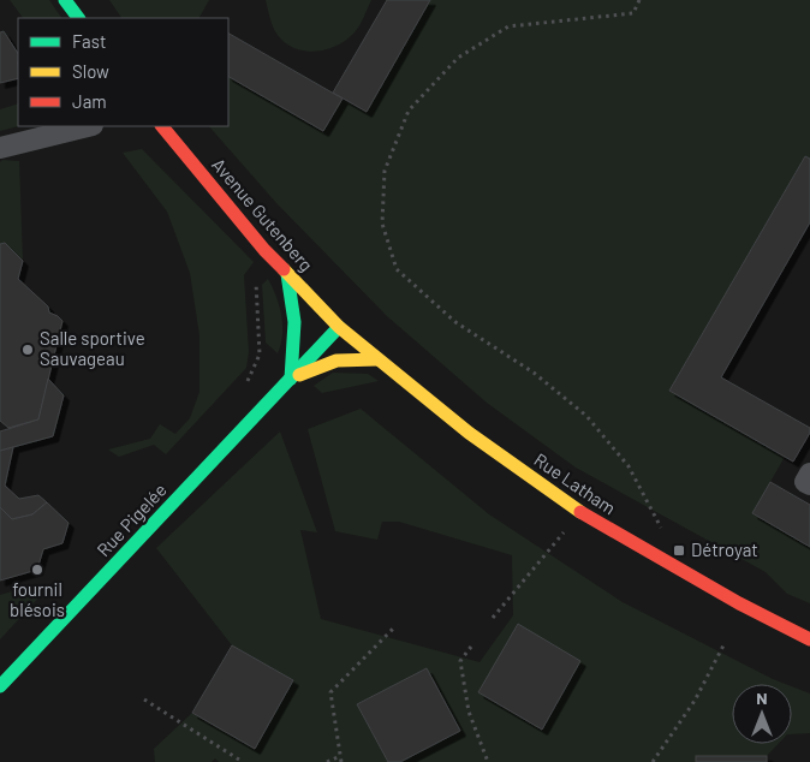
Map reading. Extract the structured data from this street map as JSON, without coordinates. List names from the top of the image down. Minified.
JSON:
{"streets":{"main road":["Avenue Gutenberg","Rue Latham","Rue Pigelée"]},"crossings":[["Avenue Gutenberg","Rue Latham"],["Avenue Gutenberg","Rue Pigelée"],["Rue Latham","Rue Pigelée"]],"places":{"other":["Salle sportive Sauvageau","fournil blésois"],"transit":["Détroyat"]},"legend":["Fast","Slow","Jam"],"north":"top"}
